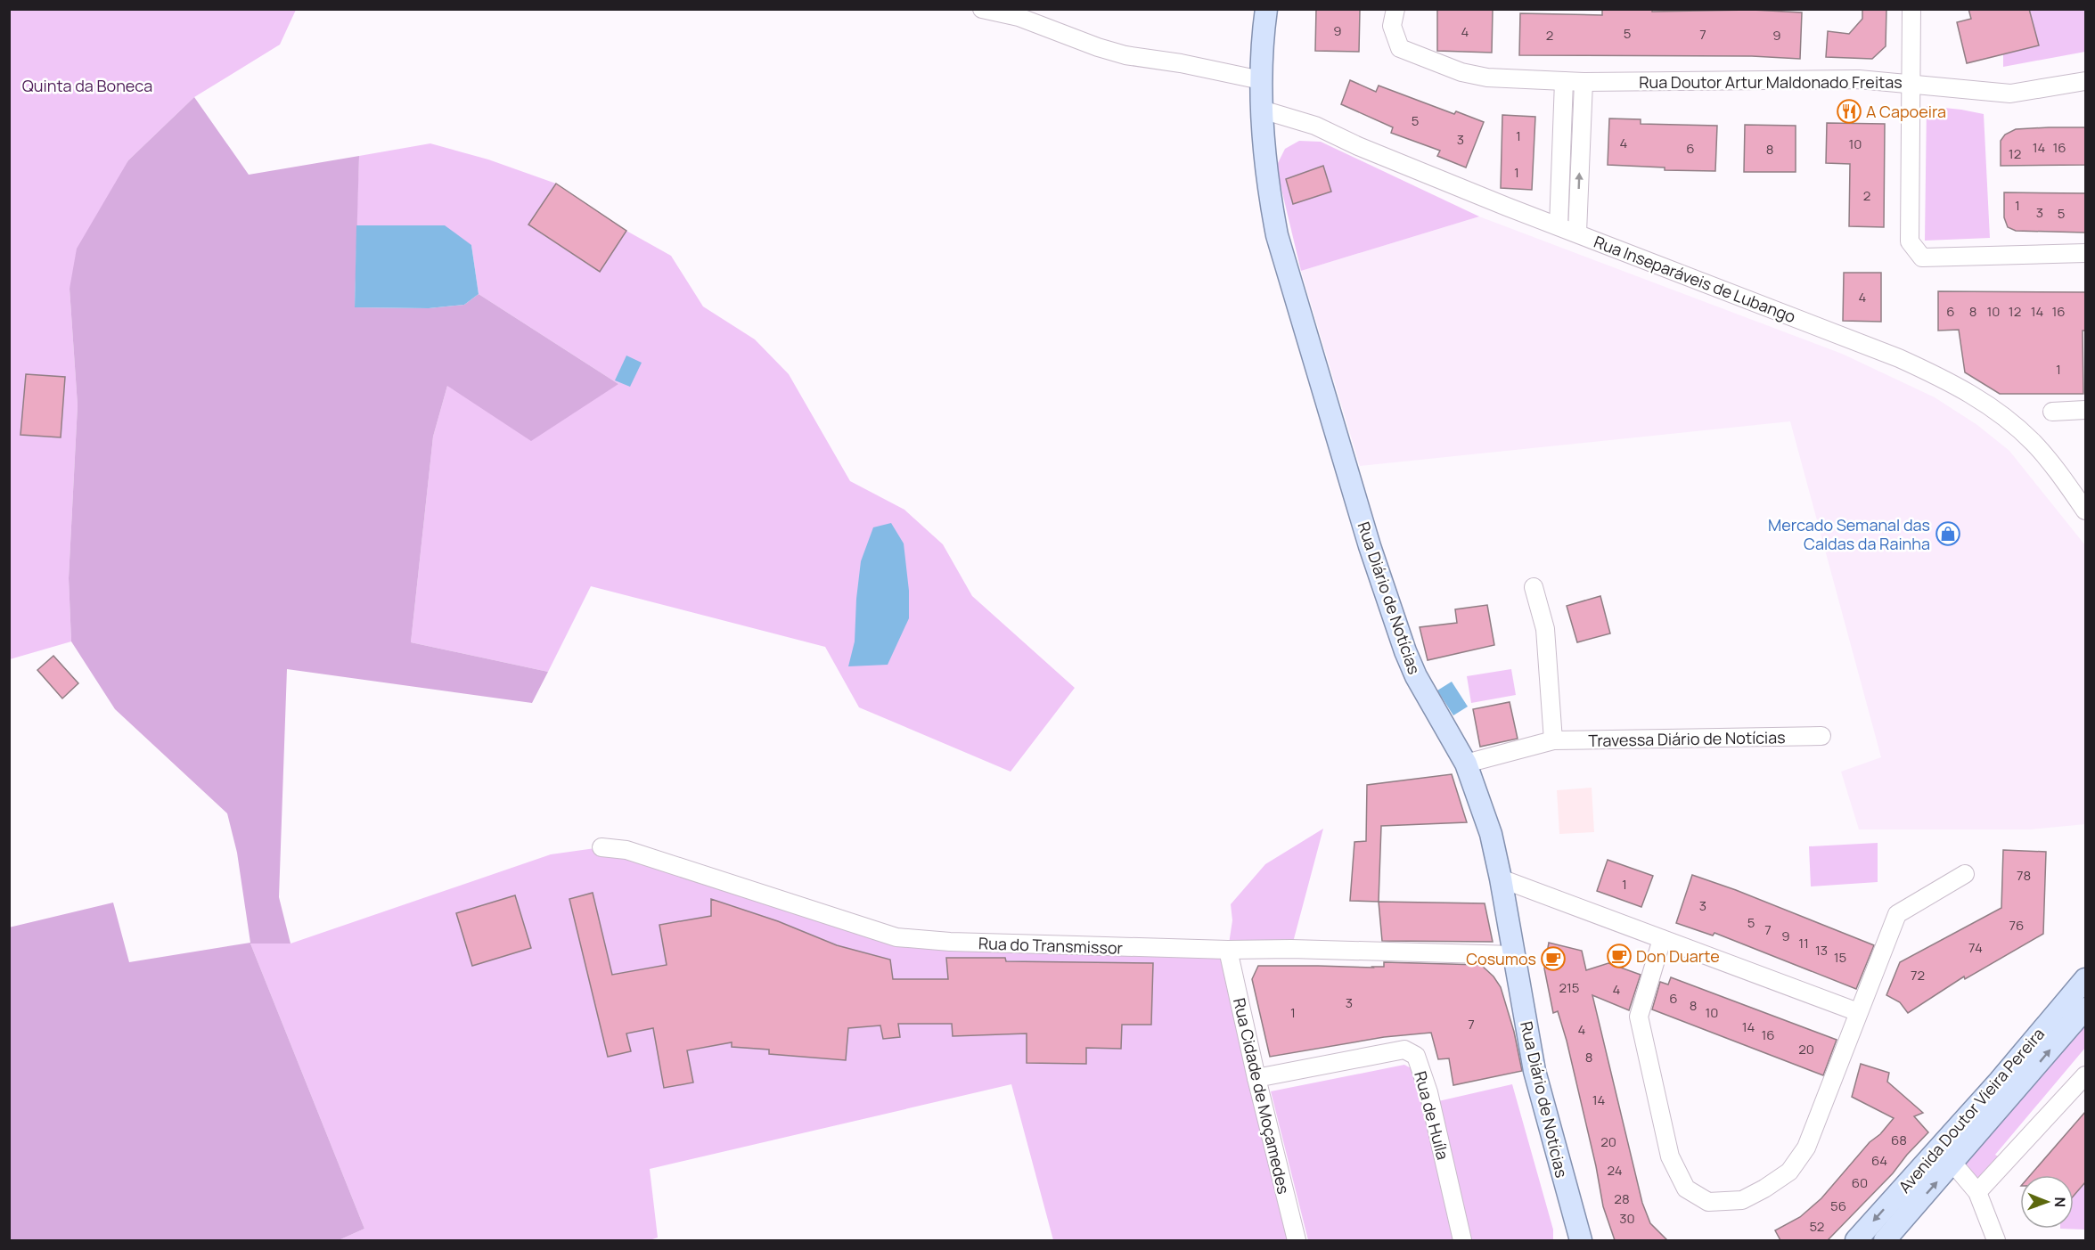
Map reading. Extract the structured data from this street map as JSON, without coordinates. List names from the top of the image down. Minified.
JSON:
{"streets":{"main road":["Rua Diário de Notícias","Avenida Doutor Vieira Pereira"],"street":["Rua Doutor Artur Maldonado Freitas","Rua Inseparáveis de Lubango","Travessa Diário de Notícias","Rua do Transmissor","Rua Cidade de Moçamedes","Rua de Huíla"]},"crossings":[["Rua Inseparáveis de Lubango","Rua Diário de Notícias"],["Rua Diário de Notícias","Travessa Diário de Notícias"],["Rua Diário de Notícias","Rua do Transmissor"],["Rua do Transmissor","Rua Cidade de Moçamedes"],["Rua Cidade de Moçamedes","Rua de Huíla"]],"parks":["Quinta da Boneca"],"places":{"restaurant":["A Capoeira"],"shop":["Mercado Semanal das Caldas da Rainha"],"cafe":["Don Duarte","Cosumos"]},"house_numbers":["9","4","5","7","2","9","5","1","3","4","10","14","16","6","8","12","1","2","1","3","5","4","6","8","10","12","14","16","1","78","1","3","5","76","7","9","11","74","13","15","72","215","4","6","3","8","1","10","7","14","4","16","20","8","14","68","20","64","24","60","28","56","30","52"],"north":"right"}
